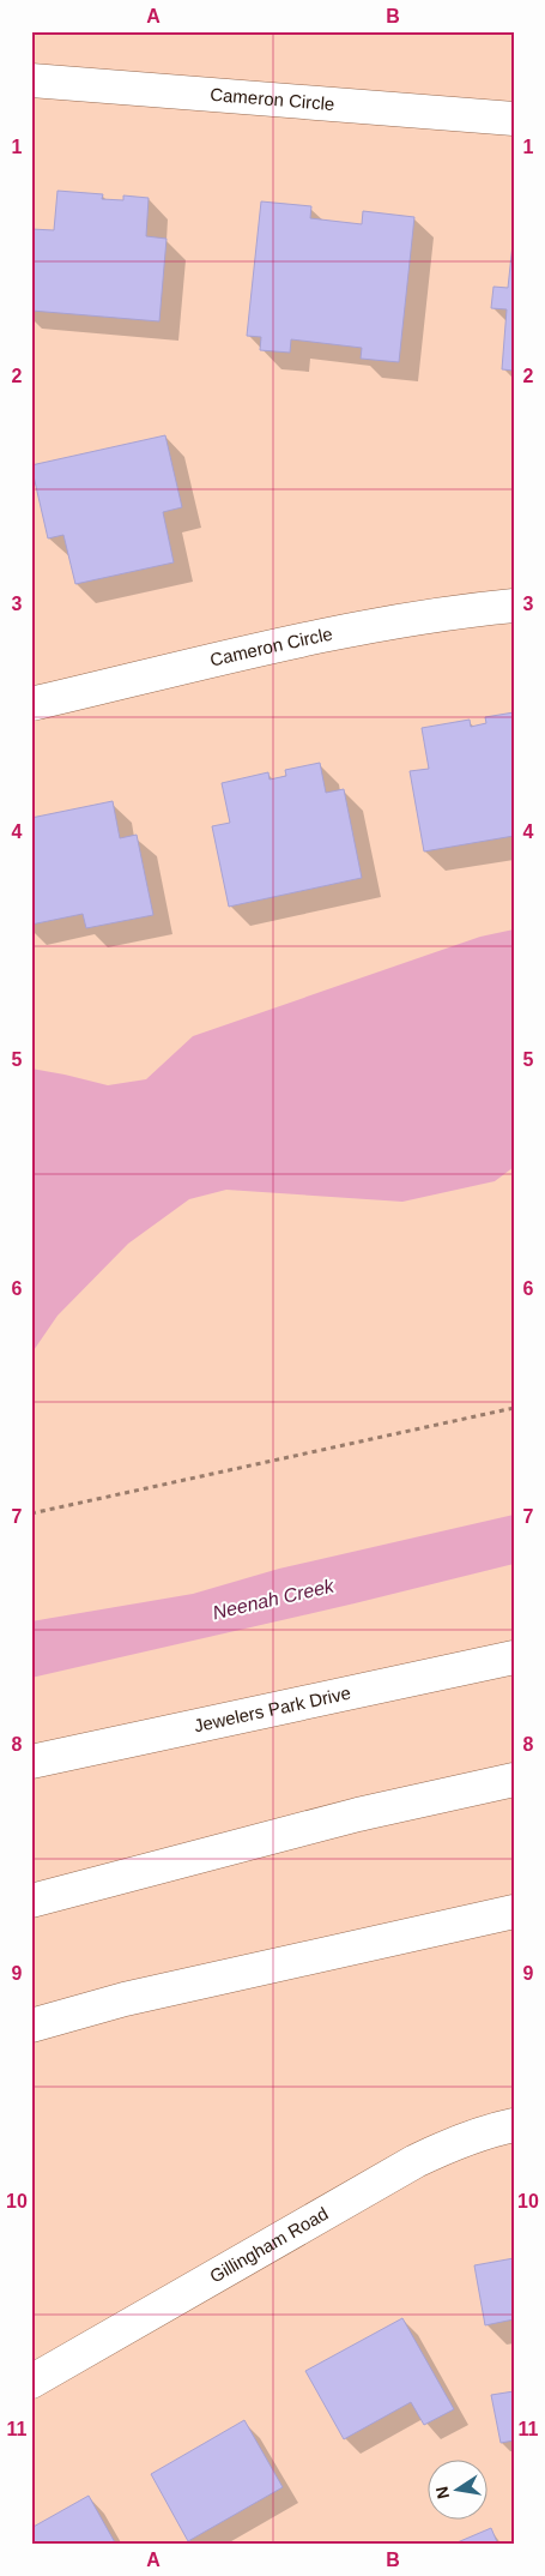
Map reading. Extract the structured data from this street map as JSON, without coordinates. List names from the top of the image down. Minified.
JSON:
{"streets":{"main road":["Cameron Circle","Jewelers Park Drive","Gillingham Road"]},"water":["Neenah Creek"],"north":"left","grid":{"columns":["A","B"],"rows":["1","2","3","4","5","6","7","8","9","10","11"]}}
